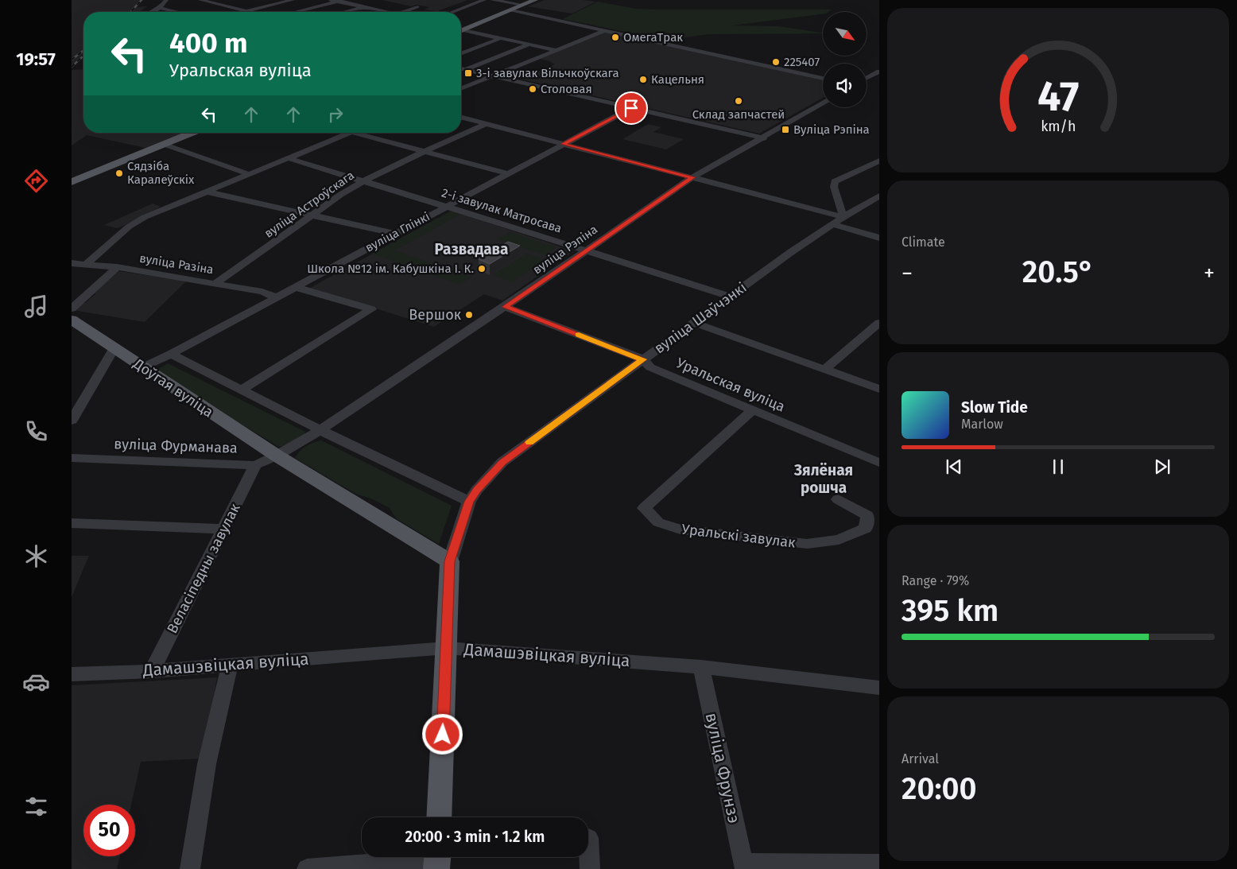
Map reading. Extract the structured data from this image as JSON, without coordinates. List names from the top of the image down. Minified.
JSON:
{"streets":{"main road":["вуліца Шаўчэнкі","Доўгая вуліца"],"street":["вуліца Астроўскага","2-і завулак Матросава","вуліца Глінкі","вуліца Рэпіна","вуліца Разіна","Уральская вуліца","вуліца Фурманава","Уральскі завулак","Веласіпедны завулак","Дамашэвіцкая вуліца","вуліца Фрунзэ"]},"crossings":[["вуліца Астроўскага","2-і завулак Матросава"],["вуліца Астроўскага","вуліца Разіна"],["2-і завулак Матросава","вуліца Глінкі"],["2-і завулак Матросава","вуліца Рэпіна"],["2-і завулак Матросава","вуліца Шаўчэнкі"],["вуліца Глінкі","вуліца Разіна"],["вуліца Глінкі","Доўгая вуліца"],["вуліца Рэпіна","Уральская вуліца"],["вуліца Рэпіна","Доўгая вуліца"],["вуліца Шаўчэнкі","Уральская вуліца"],["вуліца Шаўчэнкі","Доўгая вуліца"],["вуліца Шаўчэнкі","Дамашэвіцкая вуліца"],["Уральская вуліца","Уральскі завулак"],["Доўгая вуліца","вуліца Фурманава"],["вуліца Фурманава","Веласіпедны завулак"],["Веласіпедны завулак","Дамашэвіцкая вуліца"],["Дамашэвіцкая вуліца","вуліца Фрунзэ"]],"districts":["Развадава","Зялёная рошча"],"places":{"other":["ОмегаТрак","225407","Кацельня","Столовая","Склад запчастей","Сядзіба Каралеўскіх","Школа №12 ім. Кабушкіна І. К.","Вершок"],"transit":["3-і завулак Вільчкоўскага","Вуліца Рэпіна"]},"north":"bottom right","page":{"tabs":"19:57","turn":["400 m","Уральская вуліца"],"tile":["Climate",["Range · 79%","395 km"],["Arrival","20:00"]],"heat":["−","20.5°","+"],"song":["Slow Tide","Marlow"],"limit":"50","trip":"20:00 · 3 min · 1.2 km","gauge":["47","km/h"]}}
